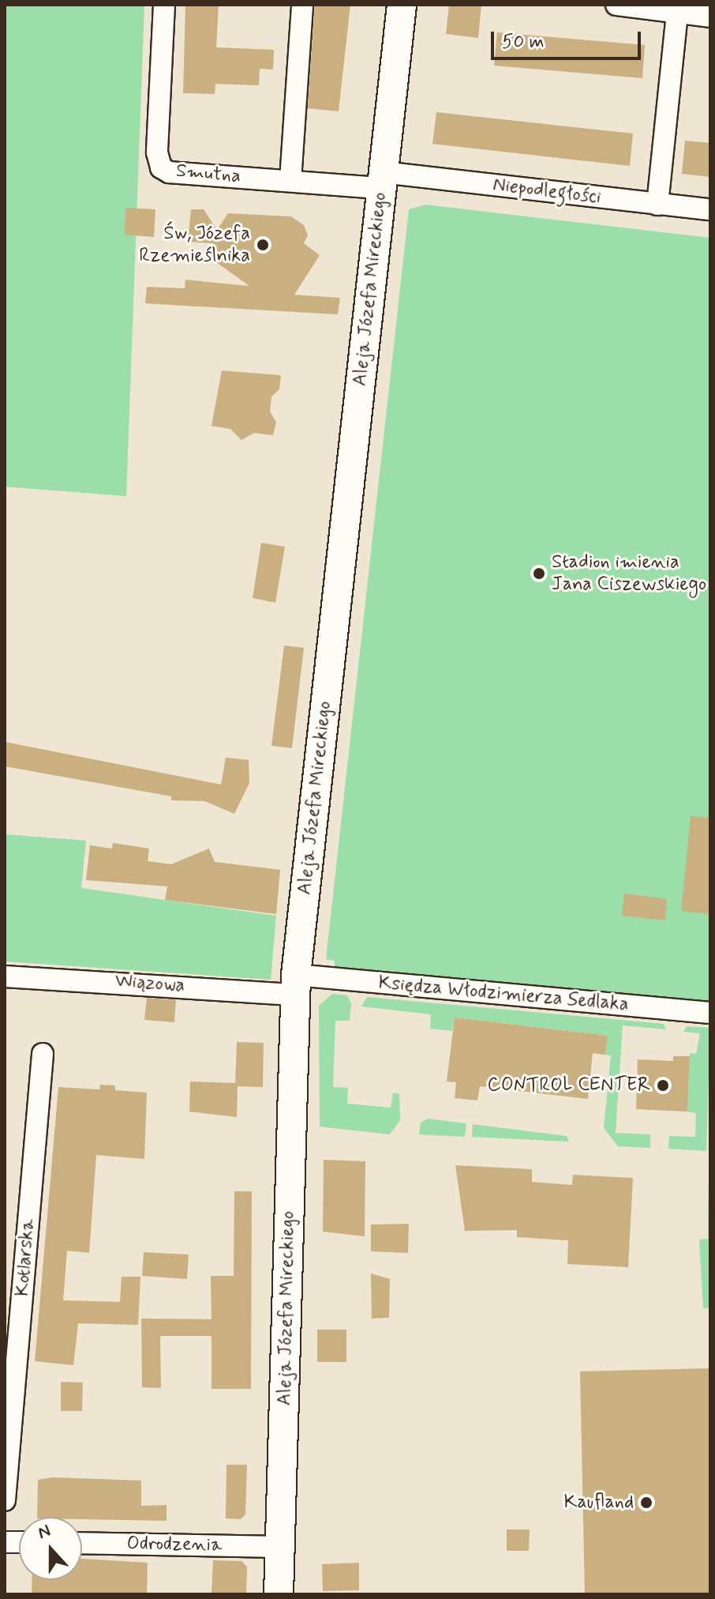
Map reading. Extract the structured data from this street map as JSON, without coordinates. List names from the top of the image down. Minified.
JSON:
{"streets":{"street":["Smutna","Niepodległości","Aleja Józefa Mireckiego","Wiązowa","Księdza Włodzimierza Sedlaka","Kotlarska","Odrodzenia"]},"crossings":[["Smutna","Niepodległości"],["Smutna","Aleja Józefa Mireckiego"],["Niepodległości","Aleja Józefa Mireckiego"],["Aleja Józefa Mireckiego","Wiązowa"],["Aleja Józefa Mireckiego","Księdza Włodzimierza Sedlaka"],["Aleja Józefa Mireckiego","Odrodzenia"],["Wiązowa","Księdza Włodzimierza Sedlaka"]],"places":["Św, Józefa Rzemieślnika","Stadion imienia Jana Ciszewskiego","CONTROL CENTER","Kaufland"],"scale_bar":"50 m","north":"top"}
